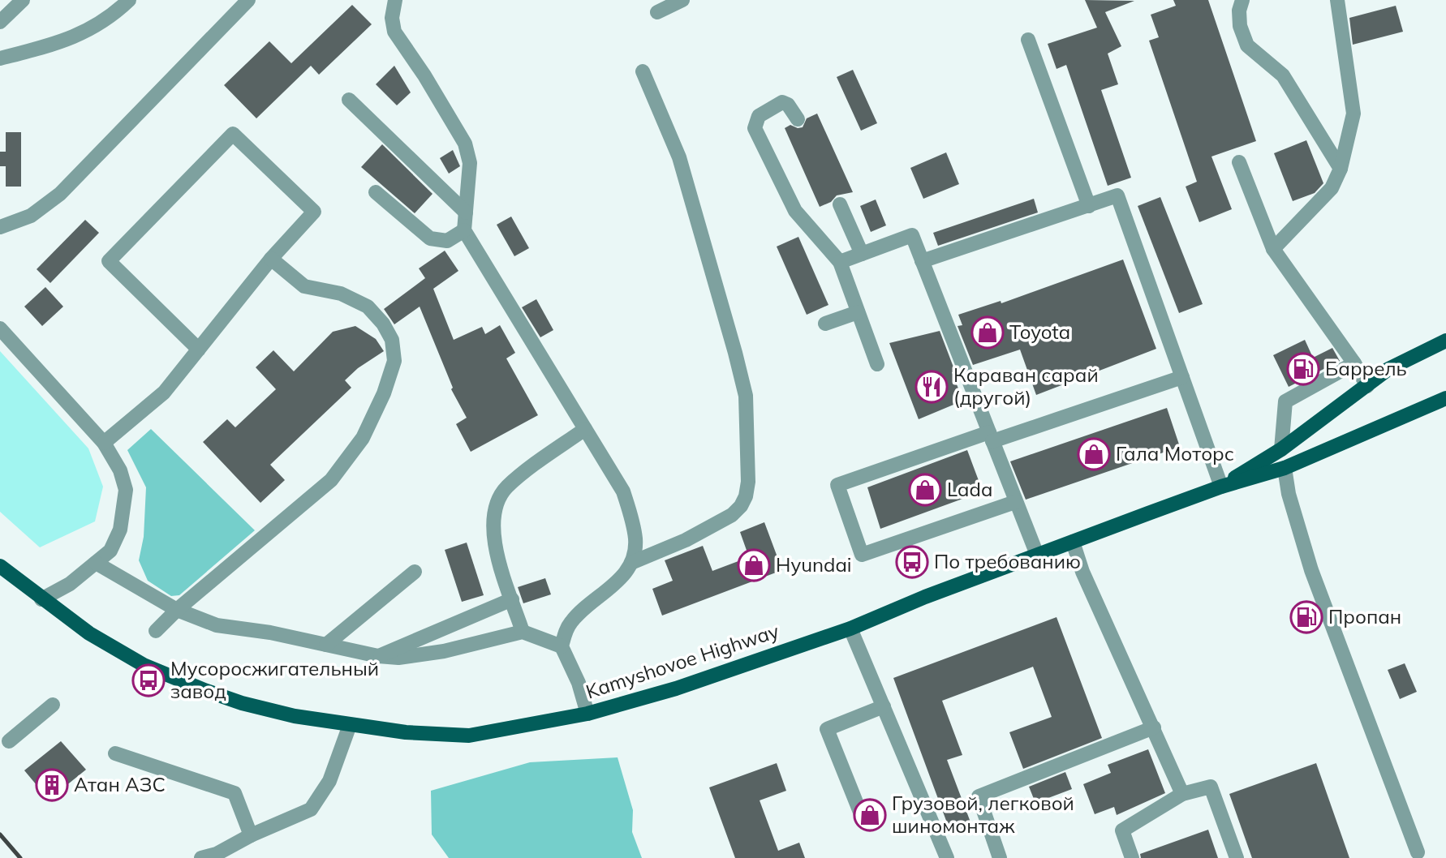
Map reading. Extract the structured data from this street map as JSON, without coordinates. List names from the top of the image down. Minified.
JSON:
{"streets":{"main road":["Kamyshovoe Highway"]},"places":{"shop":["Toyota","Гала Моторс","Lada","Hyundai","Грузовой, легковой шиномонтаж"],"fuel station":["Баррель","Пропан"],"restaurant":["Караван сарай (другой)"],"bus stop":["По требованию","Мусоросжигательный завод"],"building":["Атан АЗС"]}}
